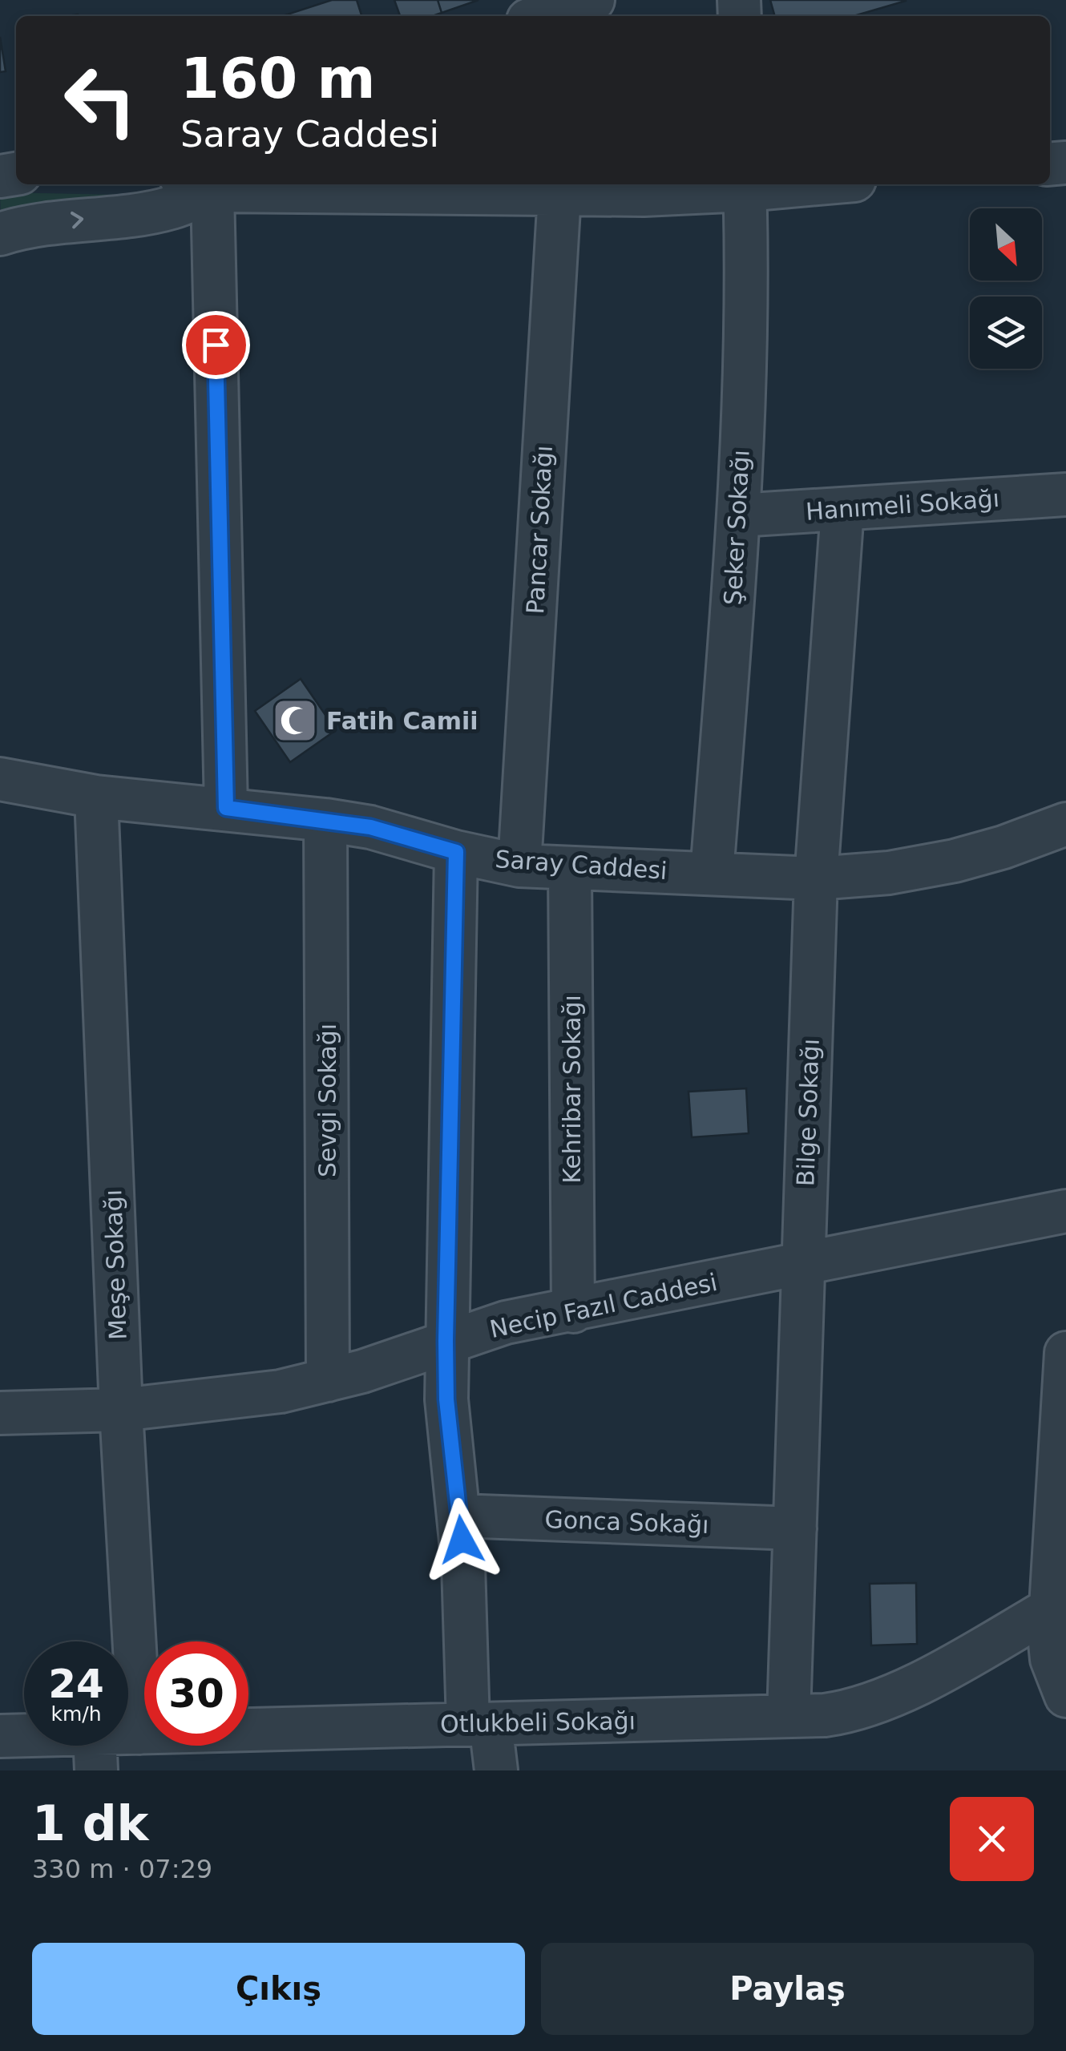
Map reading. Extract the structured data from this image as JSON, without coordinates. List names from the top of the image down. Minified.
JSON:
{"streets":{"street":["Hanımeli Sokağı","Şeker Sokağı","Pancar Sokağı","Saray Caddesi","Kehribar Sokağı","Sevgi Sokağı","Bilge Sokağı","Meşe Sokağı","Necip Fazıl Caddesi","Gonca Sokağı","Otlukbeli Sokağı"]},"crossings":[["Hanımeli Sokağı","Şeker Sokağı"],["Hanımeli Sokağı","Bilge Sokağı"],["Şeker Sokağı","Saray Caddesi"],["Pancar Sokağı","Saray Caddesi"],["Saray Caddesi","Kehribar Sokağı"],["Saray Caddesi","Sevgi Sokağı"],["Saray Caddesi","Bilge Sokağı"],["Saray Caddesi","Meşe Sokağı"],["Kehribar Sokağı","Necip Fazıl Caddesi"],["Sevgi Sokağı","Necip Fazıl Caddesi"],["Bilge Sokağı","Necip Fazıl Caddesi"],["Bilge Sokağı","Gonca Sokağı"],["Bilge Sokağı","Otlukbeli Sokağı"],["Meşe Sokağı","Necip Fazıl Caddesi"],["Meşe Sokağı","Otlukbeli Sokağı"]],"places":{"mosque":["Fatih Camii"]},"north":"bottom right","page":{"turn":["160 m","Saray Caddesi"],"speed":"24 km/h","limit":"30","heading":["1 dk","330 m · 07:29"],"buttons":["Çıkış","Paylaş"]}}
